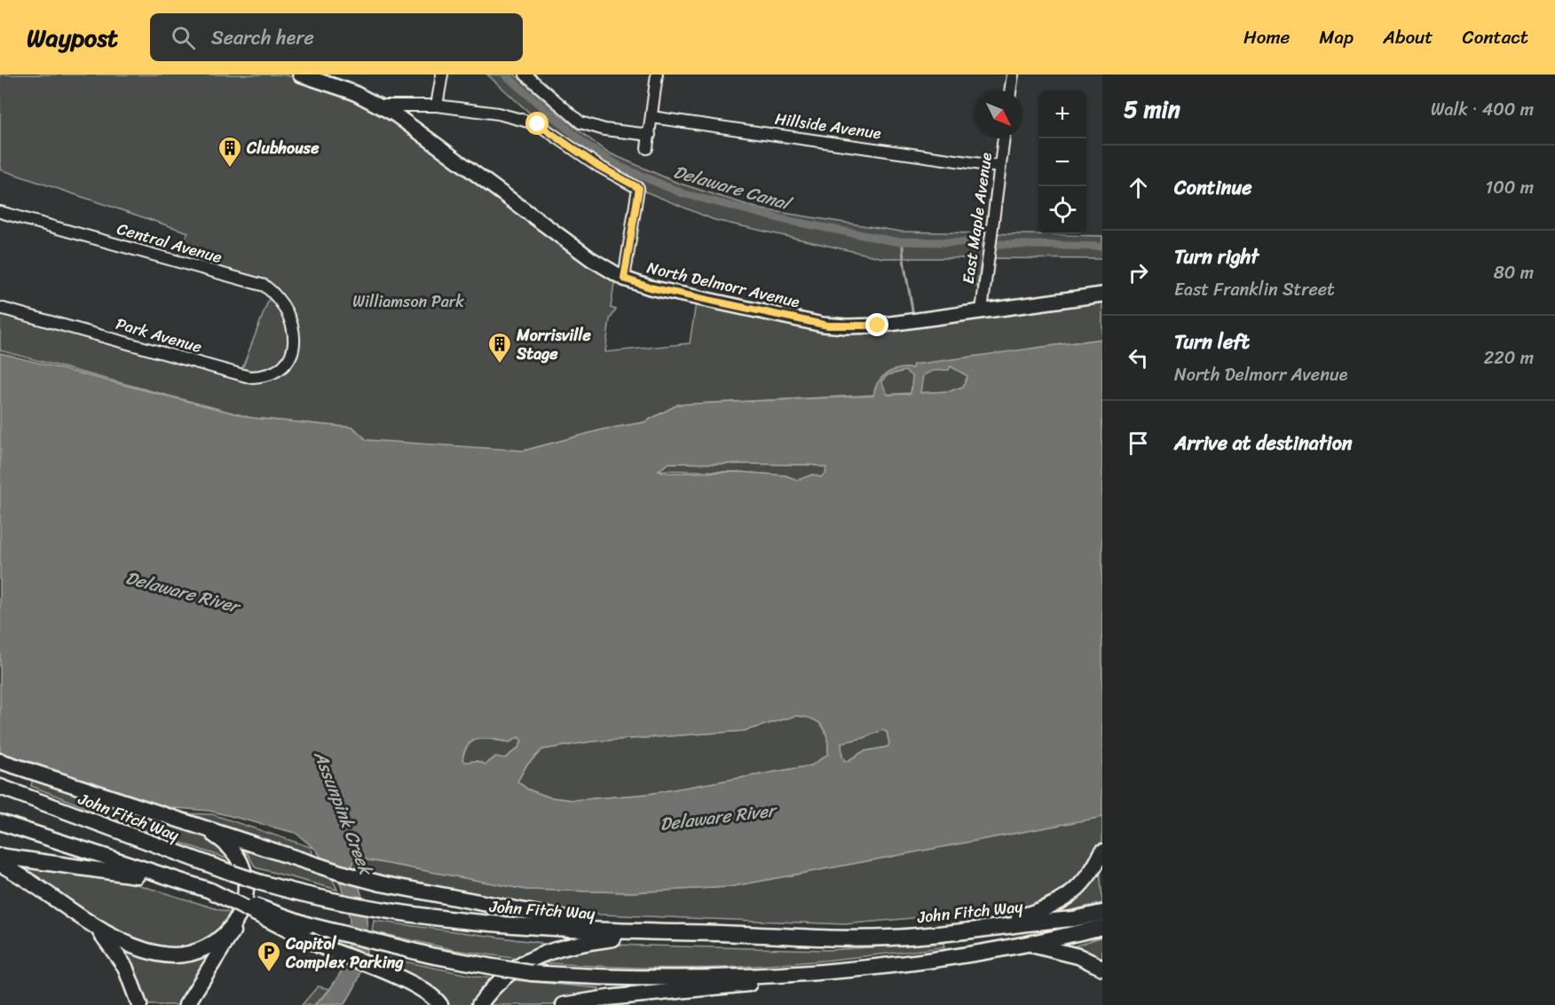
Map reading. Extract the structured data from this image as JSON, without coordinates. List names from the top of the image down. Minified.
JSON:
{"streets":{"highway":["John Fitch Way"],"main road":["North Delmorr Avenue"],"street":["Hillside Avenue","East Maple Avenue","Central Avenue","Park Avenue"]},"crossings":[["Hillside Avenue","East Maple Avenue"],["East Maple Avenue","North Delmorr Avenue"],["Central Avenue","Park Avenue"]],"water":["Delaware Canal","Delaware River","Assunpink Creek"],"parks":["Williamson Park"],"places":{"building":["Clubhouse","Morrisville Stage"],"parking":["Capitol Complex Parking"]},"north":"bottom right","page":{"header":"Waypost","search":"Search here","nav":["Home","Map","About","Contact"],"heading":["5 min","Walk · 400 m"],"map_buttons":["+","−"],"list":[["Continue","100 m"],["Turn right","East Franklin Street","80 m"],["Turn left","North Delmorr Avenue","220 m"],"Arrive at destination"]}}
